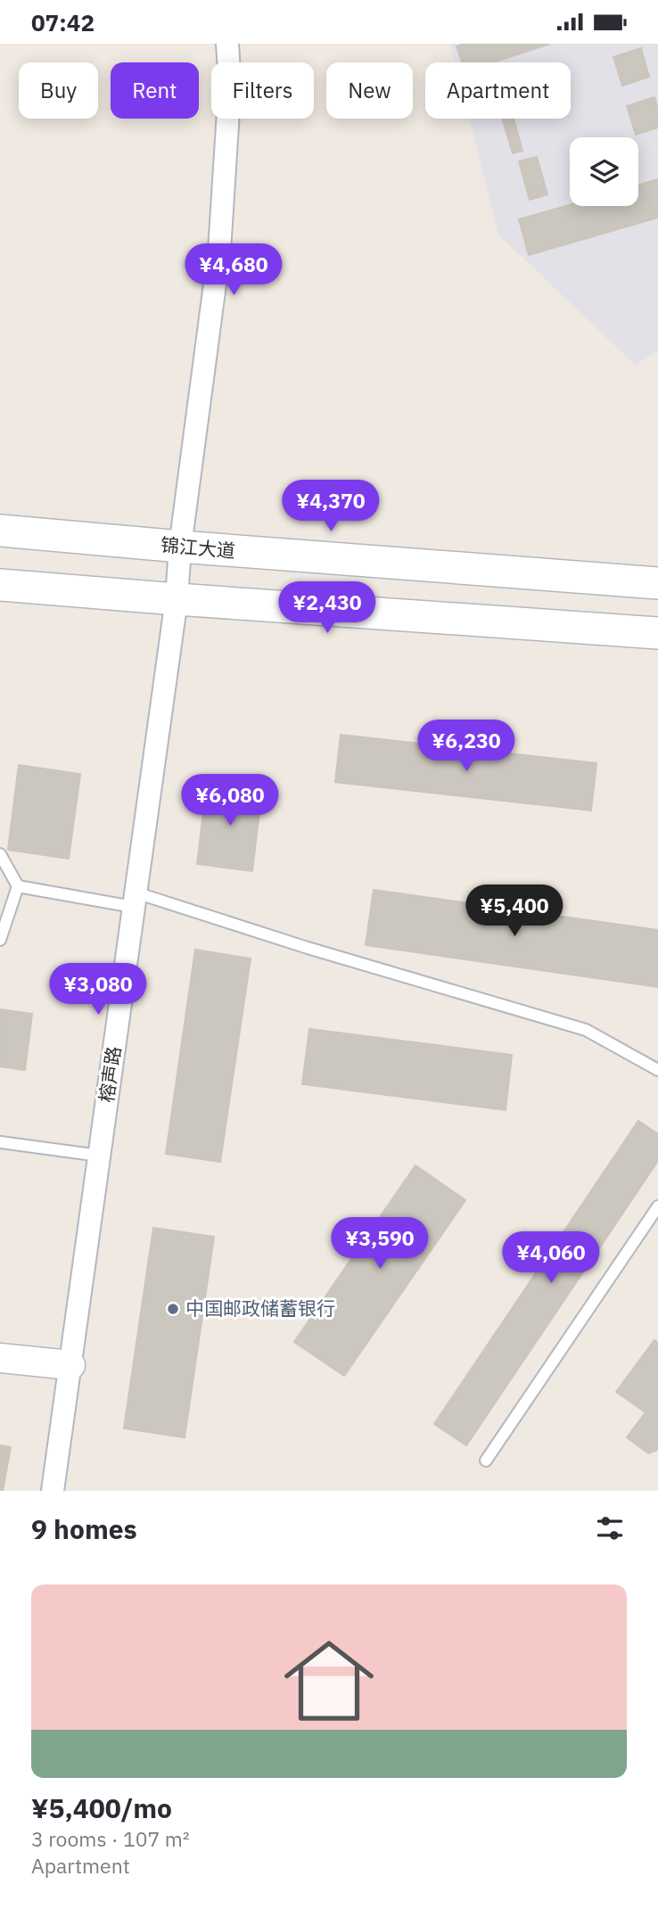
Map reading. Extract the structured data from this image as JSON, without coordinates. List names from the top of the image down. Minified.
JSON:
{"streets":{"main road":["锦江大道"],"street":["榕声路"]},"crossings":[["锦江大道","榕声路"]],"places":["中国邮政储蓄银行"],"page":{"status":"07:42","chip":["Buy","Rent","Filters","New","Apartment"],"price":["¥4,680","¥4,370","¥2,430","¥6,230","¥6,080","¥5,400","¥3,080","¥3,590","¥4,060"],"heading":"9 homes","list":[{"name":"¥5,400/mo","note":"3 rooms · 107 m² · Apartment"}]}}
